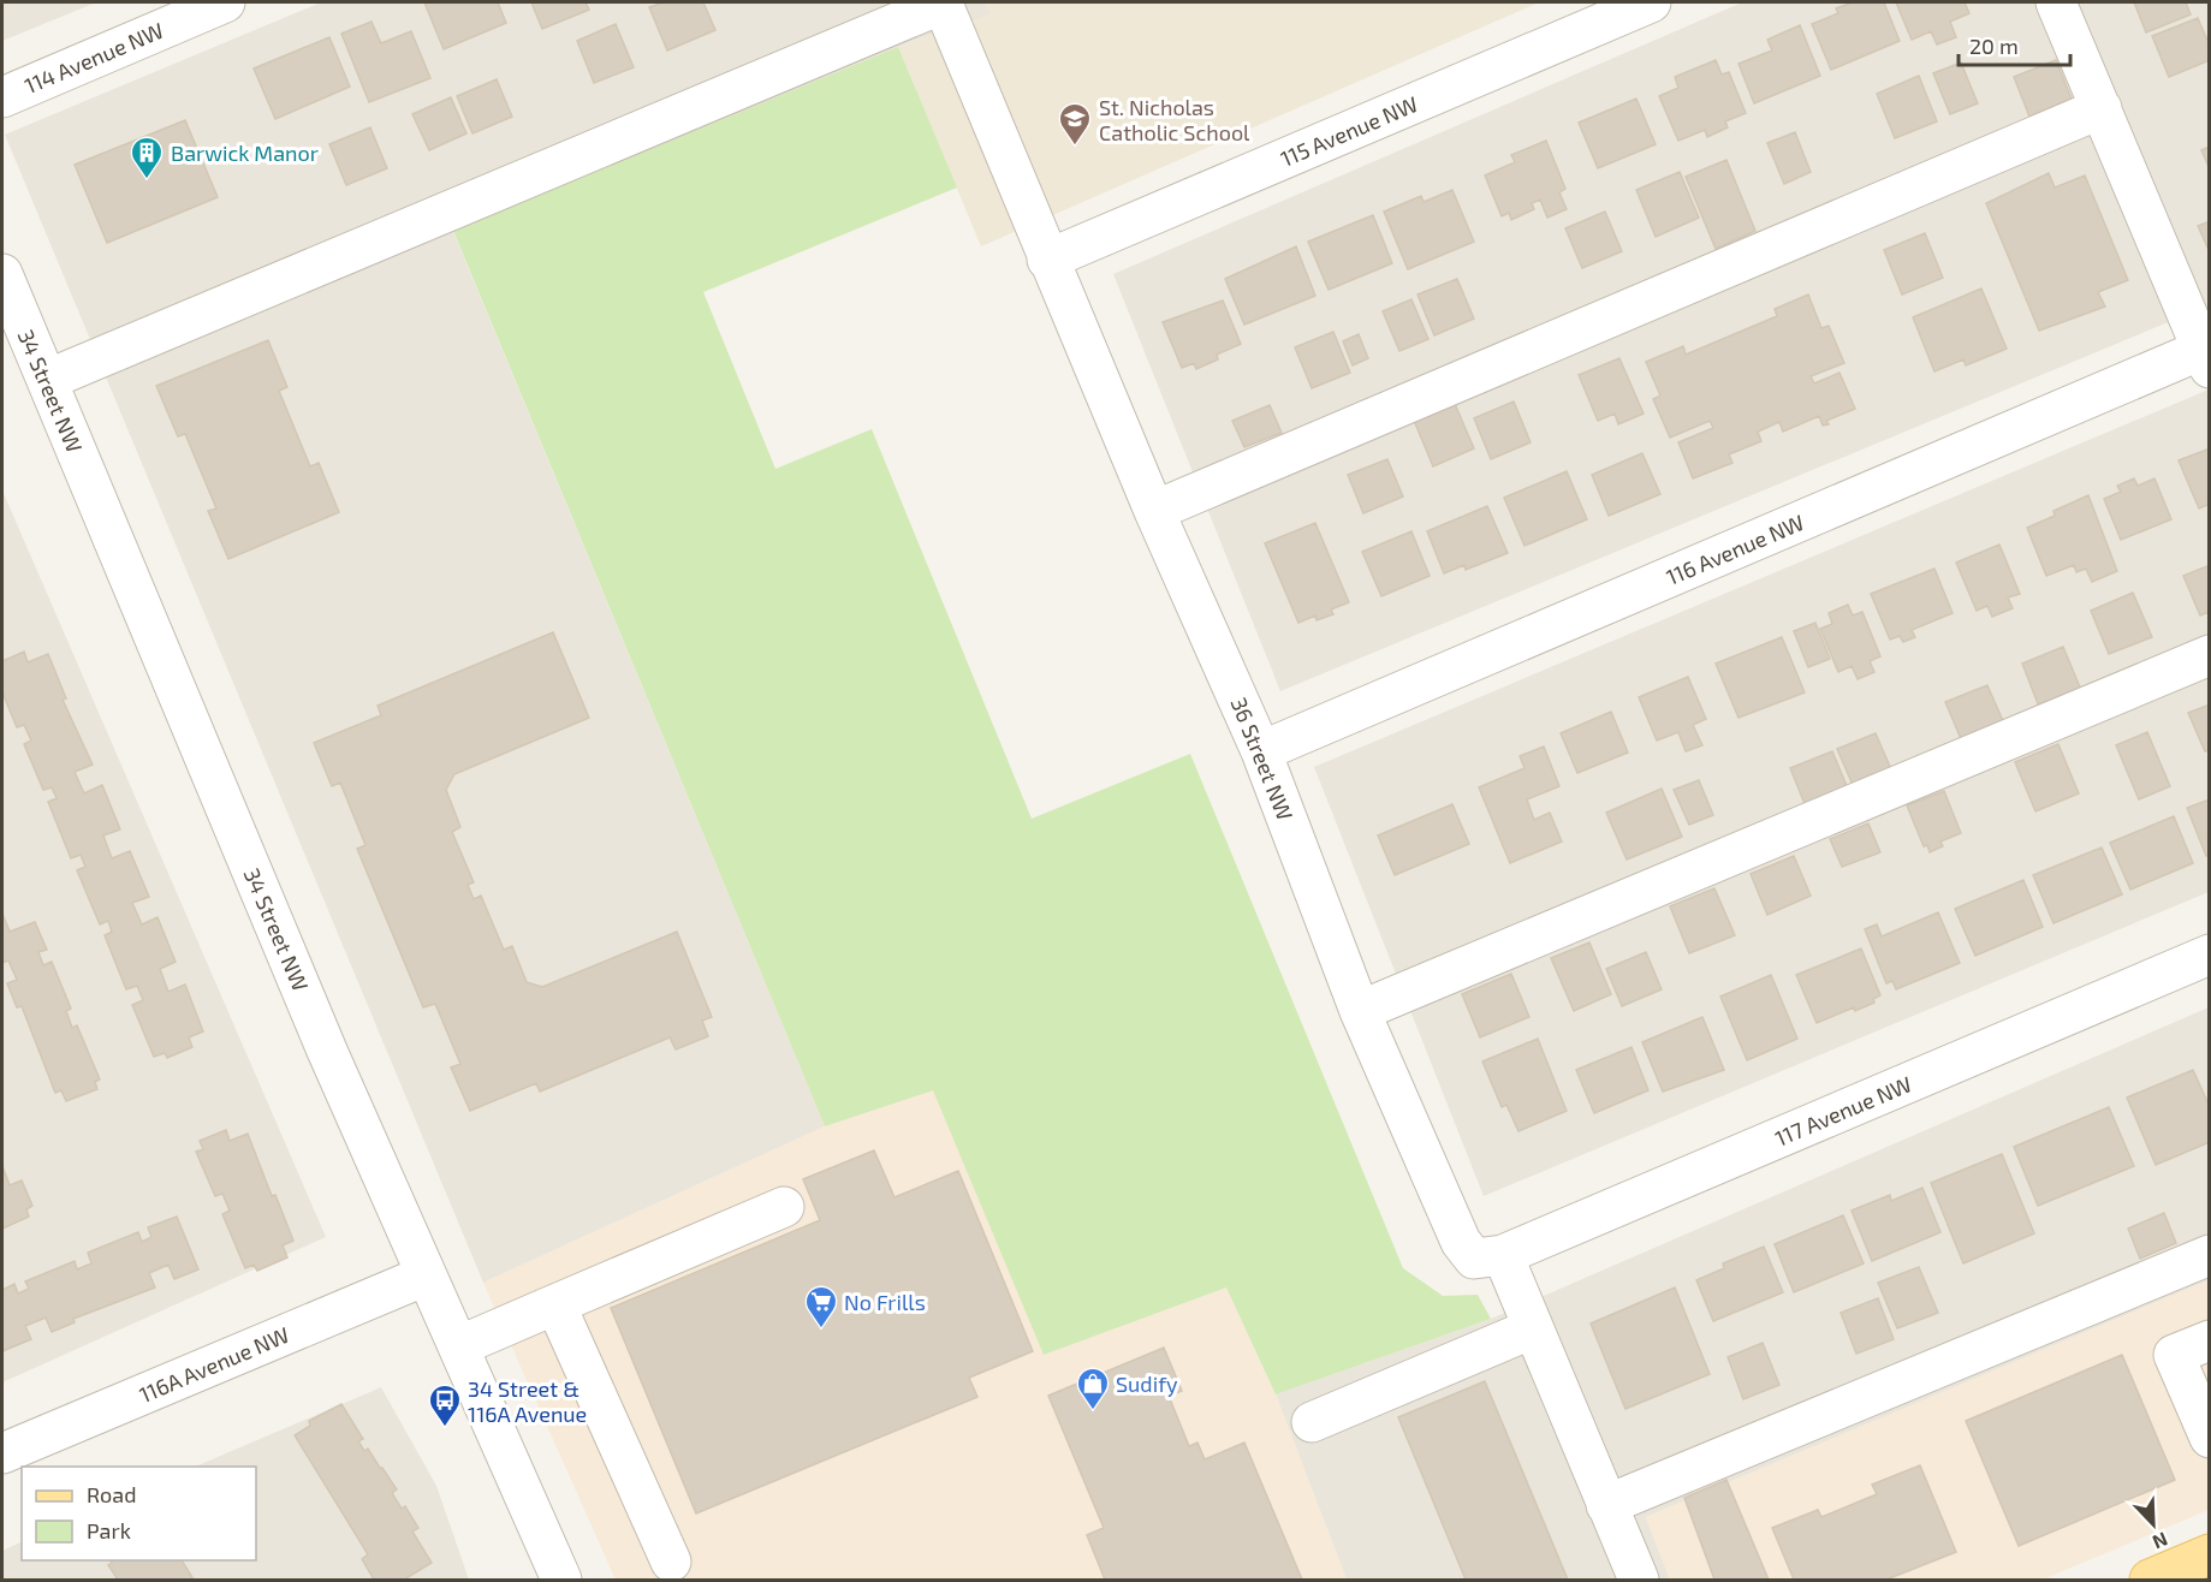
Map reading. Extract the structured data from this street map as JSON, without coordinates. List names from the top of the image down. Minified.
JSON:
{"streets":{"street":["114 Avenue NW","115 Avenue NW","34 Street NW","116 Avenue NW","36 Street NW","117 Avenue NW","116A Avenue NW"]},"crossings":[["115 Avenue NW","36 Street NW"],["34 Street NW","36 Street NW"],["34 Street NW","116A Avenue NW"],["116 Avenue NW","36 Street NW"],["36 Street NW","117 Avenue NW"]],"places":{"school or university":["St. Nicholas Catholic School"],"building":["Barwick Manor"],"supermarket":["No Frills"],"shop":["Sudify"],"bus stop":["34 Street & 116A Avenue"]},"legend":["Road","Park"],"scale_bar":"20 m","north":"bottom right"}
